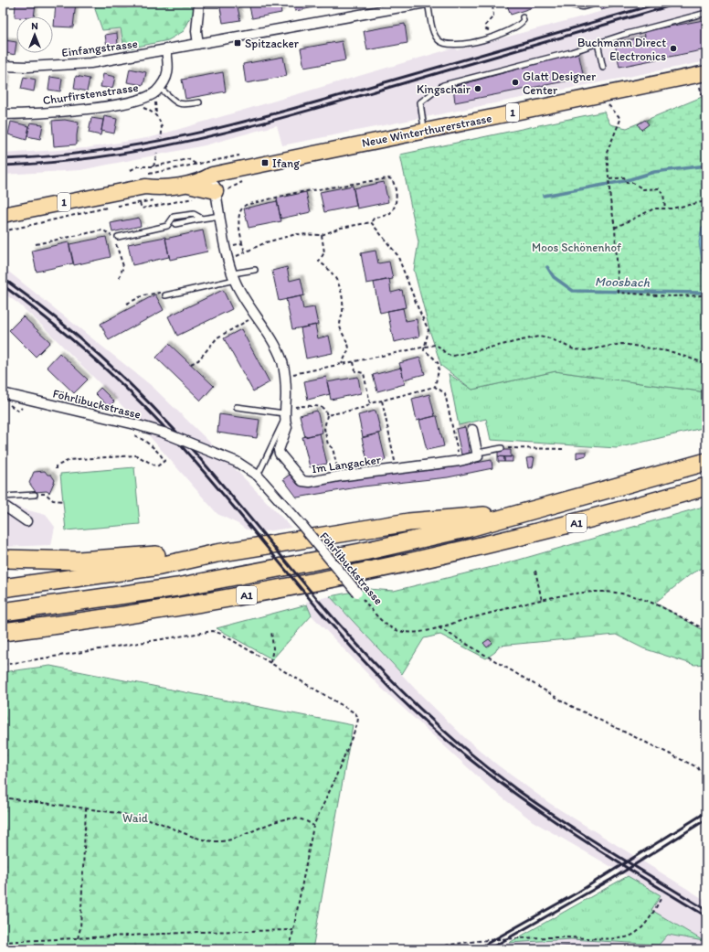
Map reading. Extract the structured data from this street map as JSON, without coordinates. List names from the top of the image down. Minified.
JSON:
{"streets":{"highway":["A1"],"main road":["1","Neue Winterthurerstrasse"],"street":["Einfangstrasse","Churfirstenstrasse","Föhrlibuckstrasse","Im Langacker"]},"crossings":[["Einfangstrasse","Churfirstenstrasse"],["Neue Winterthurerstrasse","Im Langacker"]],"water":["Moosbach"],"parks":["Moos Schönenhof","Waid"],"places":{"transit":["Spitzacker","Ifang"],"other":["Buchmann Direct Electronics","Glatt Designer Center","Kingschair"]},"north":"top"}
